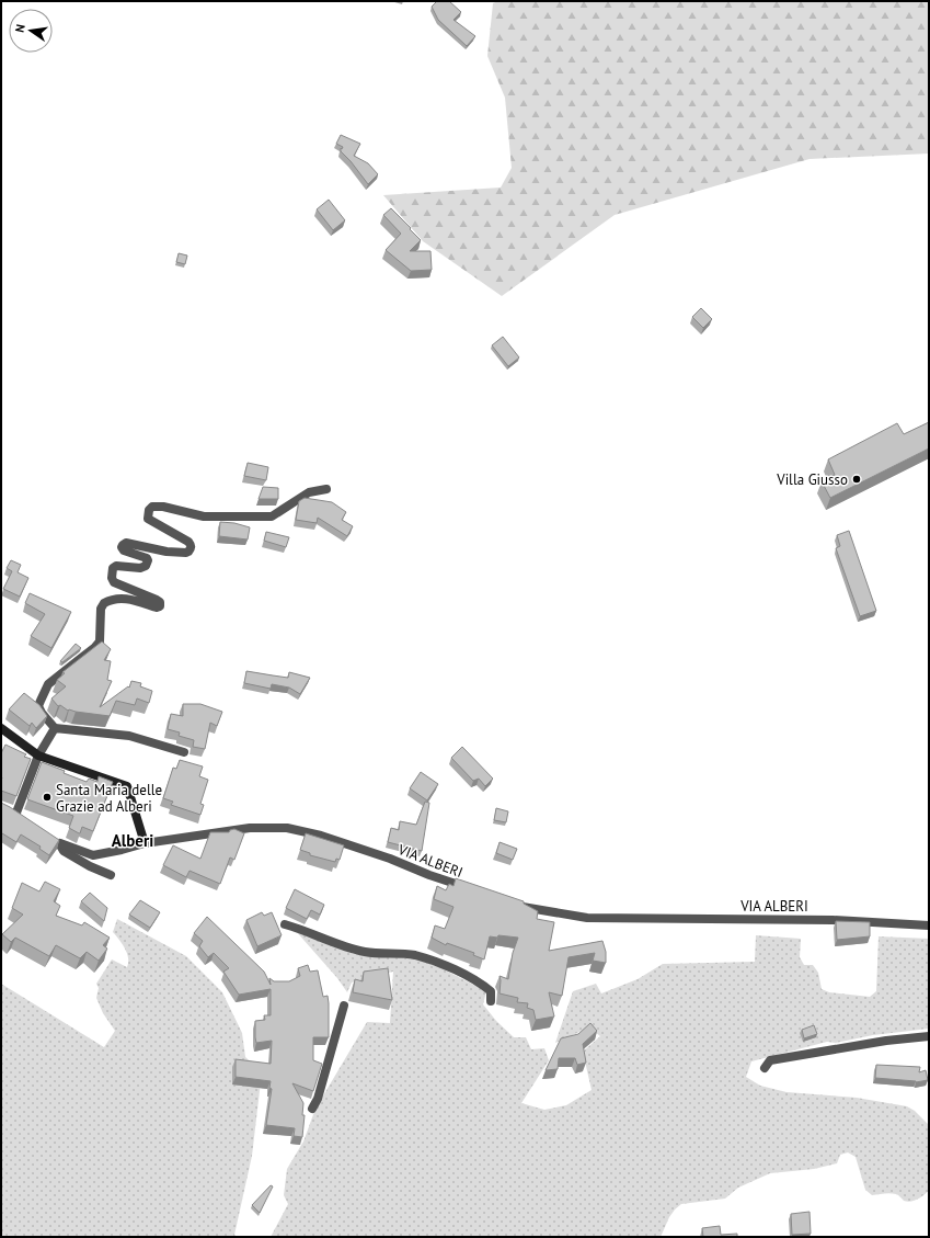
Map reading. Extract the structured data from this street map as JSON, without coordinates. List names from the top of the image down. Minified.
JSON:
{"streets":{"street":["VIA ALBERI"]},"districts":["Alberi"],"places":["Villa Giusso","Santa Maria delle Grazie ad Alberi"],"north":"left"}
